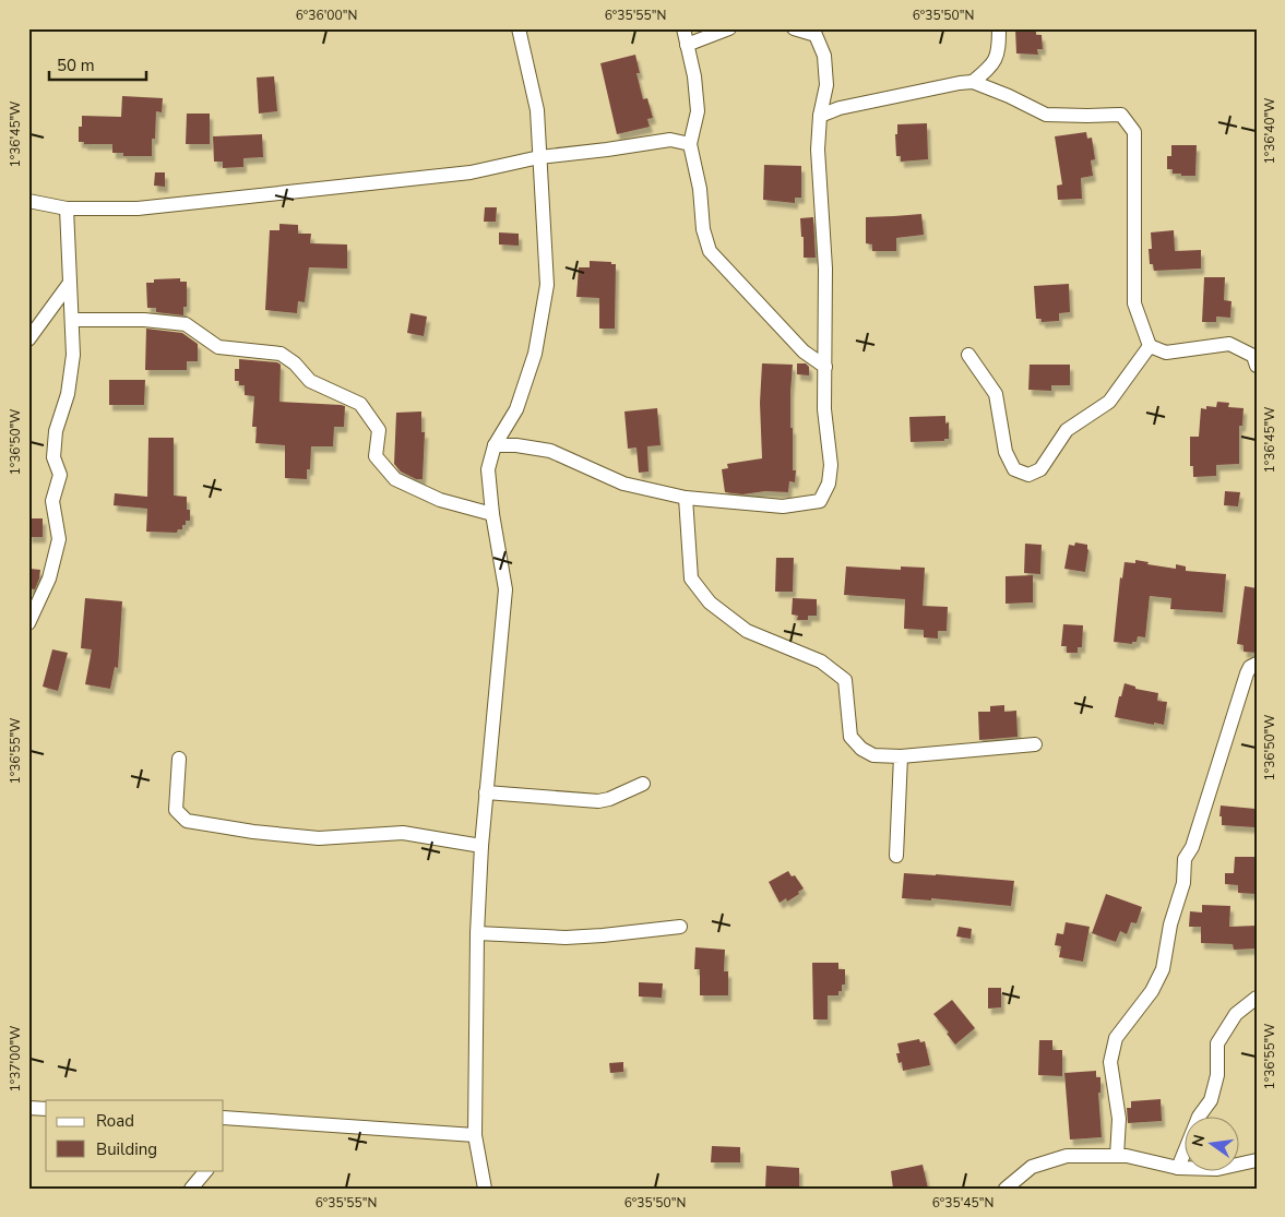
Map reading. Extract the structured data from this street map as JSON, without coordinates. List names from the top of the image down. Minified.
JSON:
{"legend":["Road","Building"],"scale_bar":"50 m","north":"left","coordinates":["6°36'00\"N","6°35'55\"N","6°35'50\"N","1°36'40\"W","1°36'45\"W","1°36'50\"W","1°36'55\"W","1°37'00\"W","6°35'45\"N"]}
